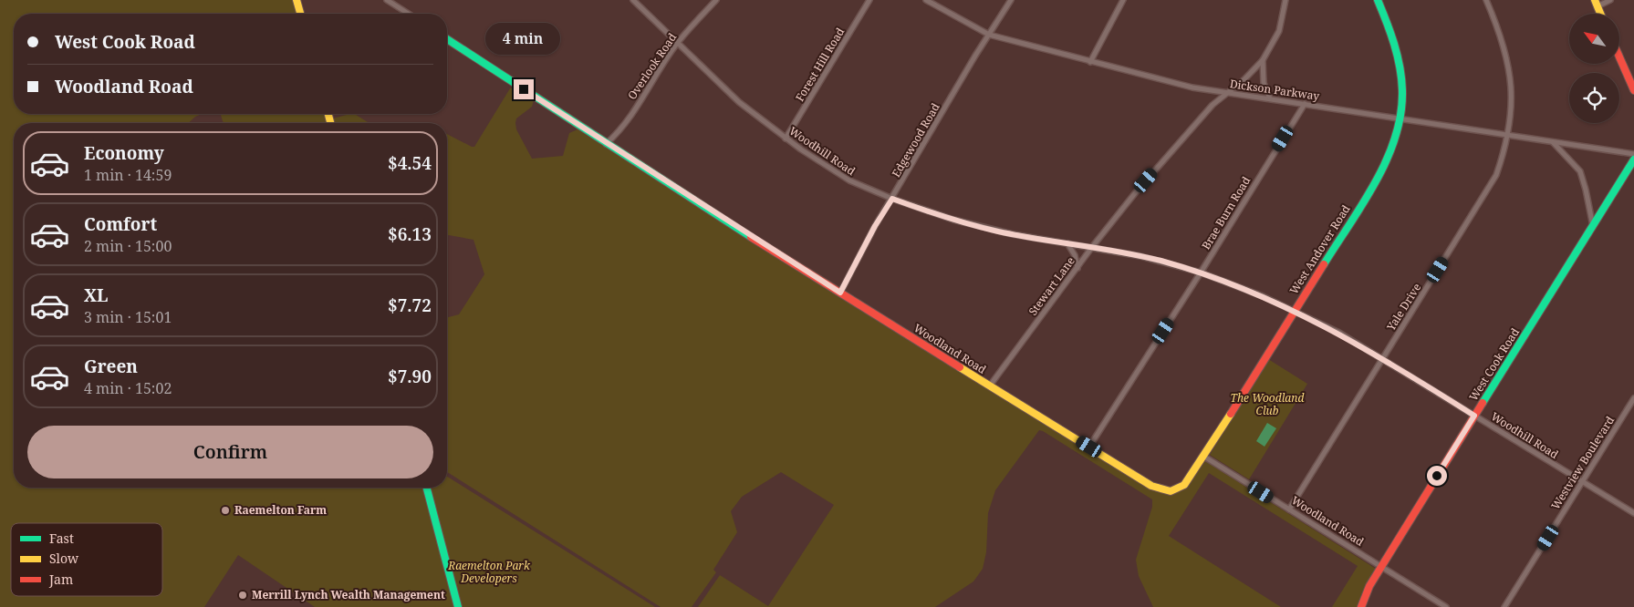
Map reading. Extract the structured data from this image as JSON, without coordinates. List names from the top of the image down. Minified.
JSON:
{"streets":{"street":["Forest Hill Road","Overlook Road","Dickson Parkway","Edgewood Road","Woodhill Road","Brae Burn Road","West Andover Road","Stewart Lane","Yale Drive","Woodland Road","West Cook Road","Westview Boulevard"]},"crossings":[["Forest Hill Road","Woodhill Road"],["Overlook Road","Woodhill Road"],["Overlook Road","Woodland Road"],["Dickson Parkway","Edgewood Road"],["Dickson Parkway","Brae Burn Road"],["Dickson Parkway","West Andover Road"],["Dickson Parkway","Stewart Lane"],["Dickson Parkway","Yale Drive"],["Edgewood Road","Woodhill Road"],["Edgewood Road","Woodland Road"],["Woodhill Road","Brae Burn Road"],["Woodhill Road","West Andover Road"],["Woodhill Road","Stewart Lane"],["Woodhill Road","Yale Drive"],["Woodhill Road","West Cook Road"],["Woodhill Road","Westview Boulevard"],["Brae Burn Road","Woodland Road"],["West Andover Road","Woodland Road"],["Stewart Lane","Woodland Road"],["Yale Drive","Woodland Road"],["Woodland Road","West Cook Road"]],"parks":["The Woodland Club","Raemelton Park Developers"],"places":["Raemelton Farm","Merrill Lynch Wealth Management"],"legend":["Fast","Slow","Jam"],"north":"top left","page":{"banner":["West Cook Road","Woodland Road"],"bubble":"4 min","list":[{"name":"Economy","note":"1 min · 14:59","value":"$4.54"},{"name":"Comfort","note":"2 min · 15:00","value":"$6.13"},{"name":"XL","note":"3 min · 15:01","value":"$7.72"},{"name":"Green","note":"4 min · 15:02","value":"$7.90"}],"buttons":"Confirm"}}
